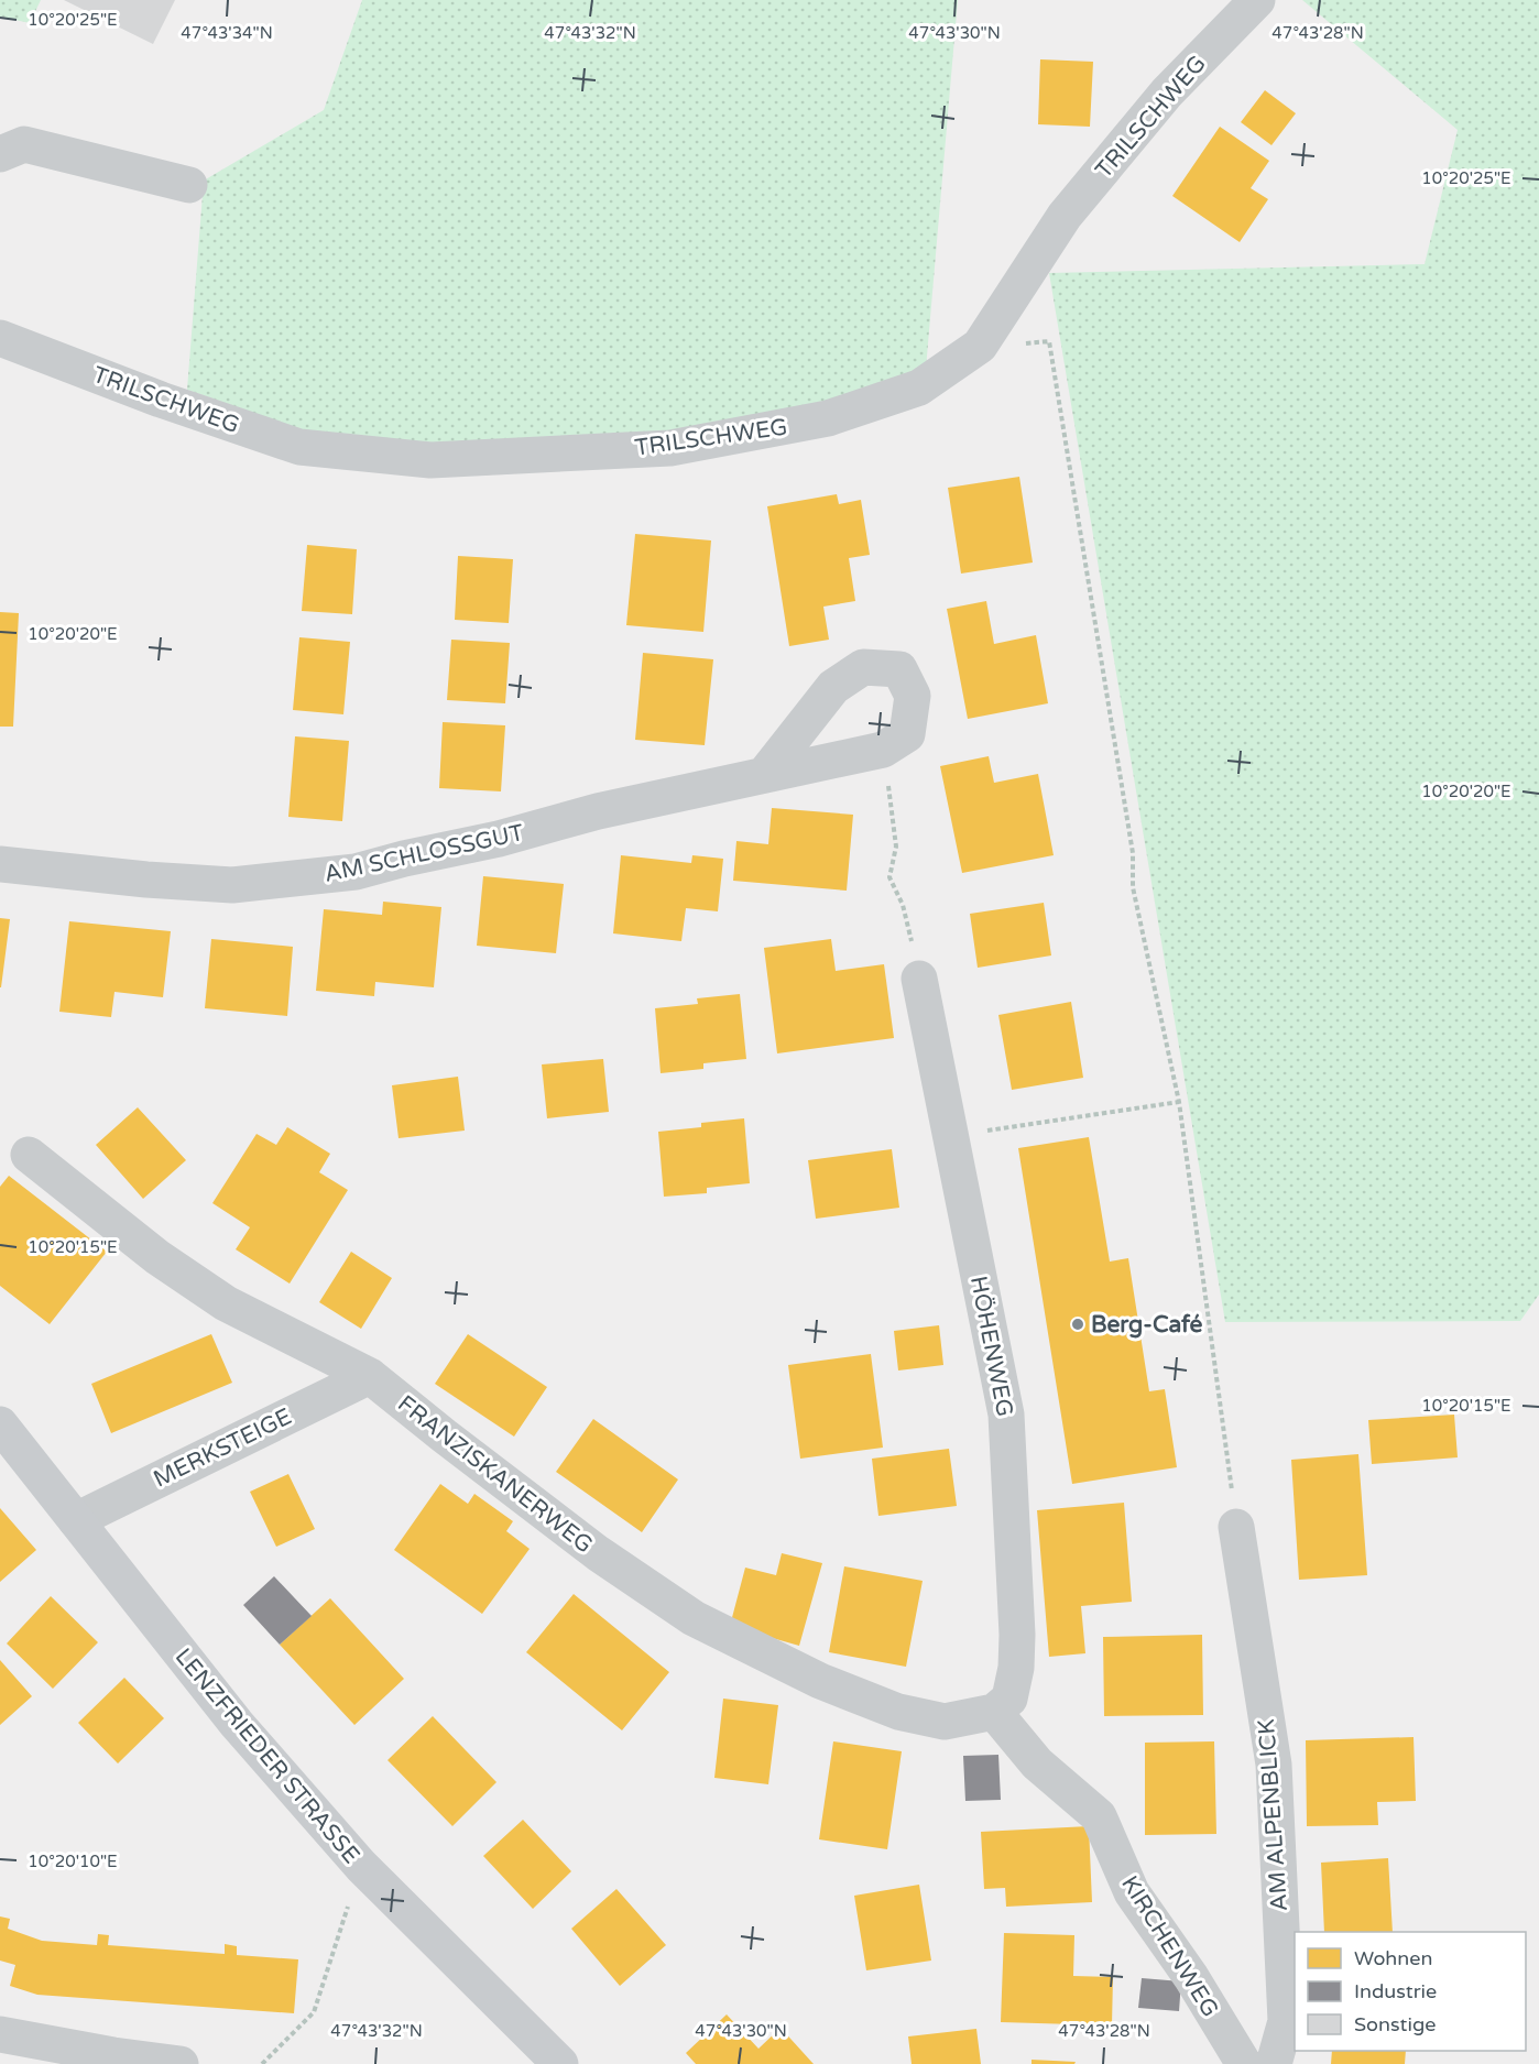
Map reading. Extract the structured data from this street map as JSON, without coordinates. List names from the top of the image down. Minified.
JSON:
{"streets":{"street":["TRILSCHWEG","AM SCHLOSSGUT","HÖHENWEG","MERKSTEIGE","FRANZISKANERWEG","LENZFRIEDER STRASSE","AM ALPENBLICK","KIRCHENWEG"]},"crossings":[["HÖHENWEG","FRANZISKANERWEG"],["HÖHENWEG","KIRCHENWEG"],["MERKSTEIGE","FRANZISKANERWEG"],["MERKSTEIGE","LENZFRIEDER STRASSE"],["FRANZISKANERWEG","KIRCHENWEG"]],"places":["Berg-Café"],"legend":["Wohnen","Industrie","Sonstige"],"coordinates":["10°20'25\"E","47°43'34\"N","47°43'32\"N","47°43'30\"N","47°43'28\"N","10°20'20\"E","10°20'15\"E","10°20'10\"E"]}
